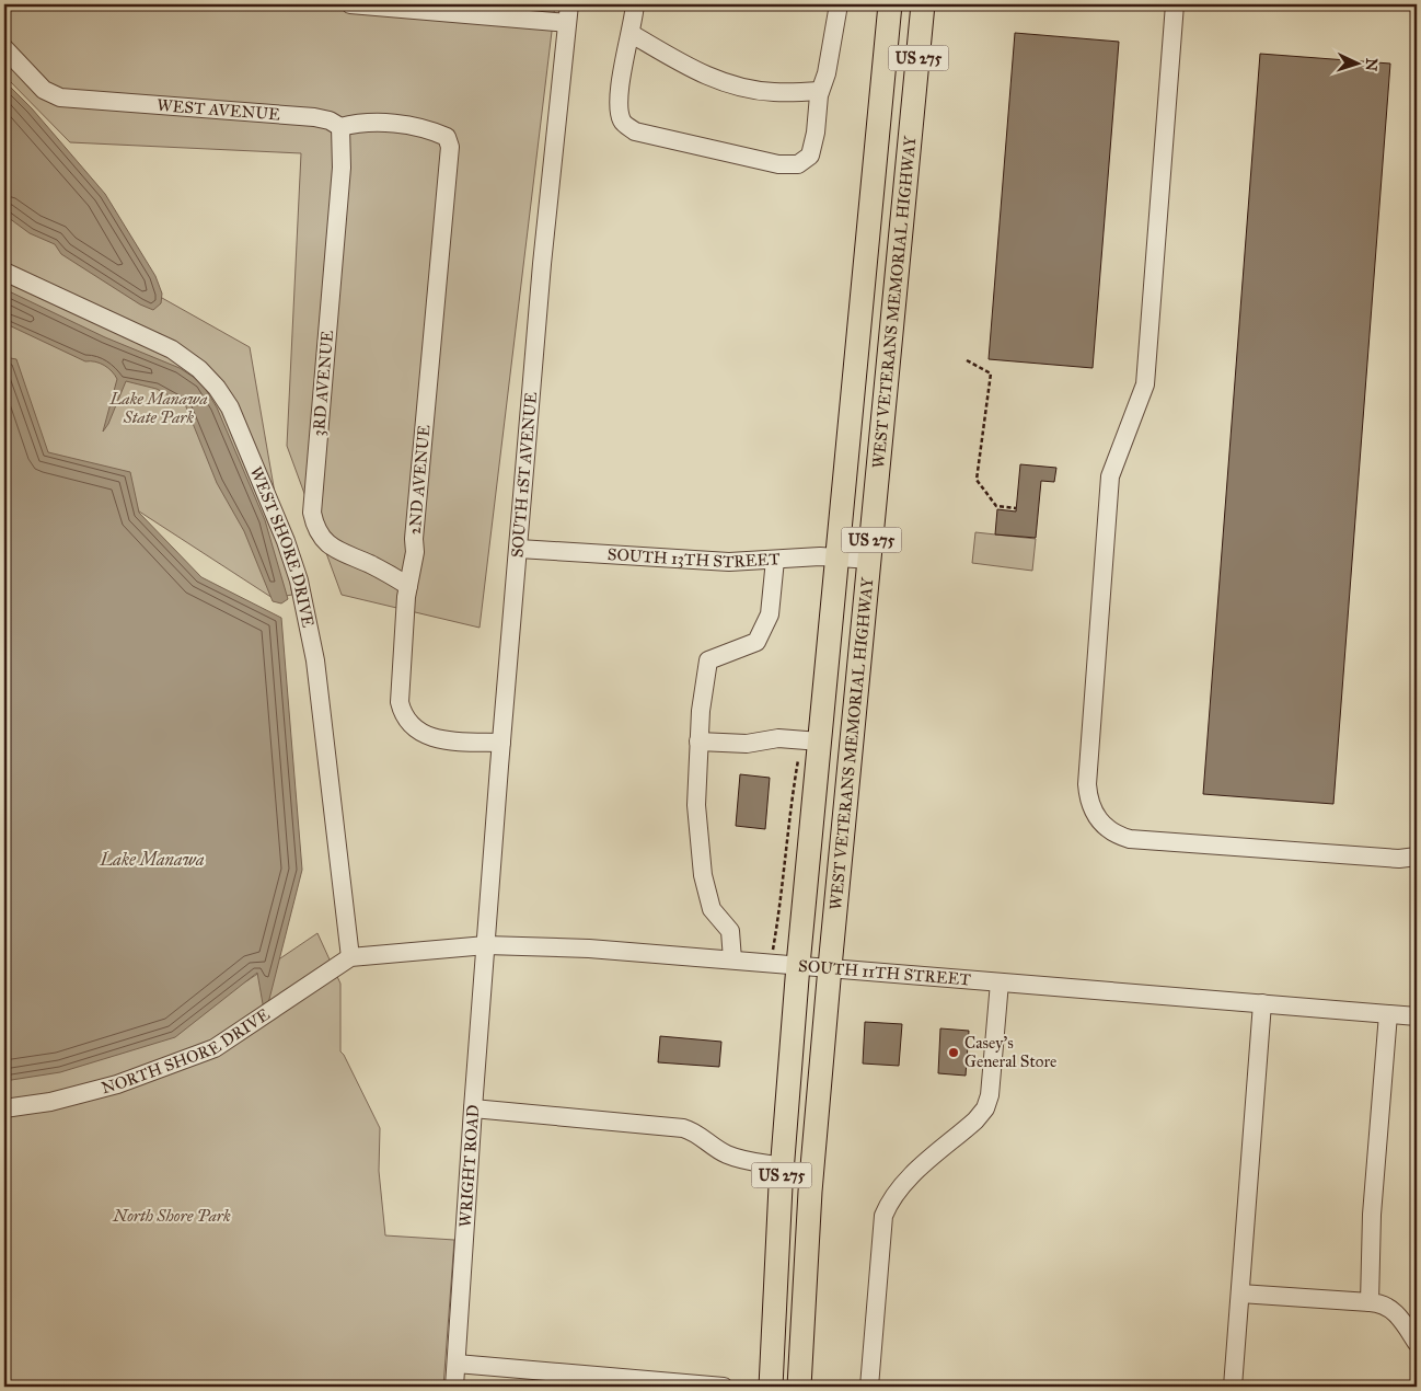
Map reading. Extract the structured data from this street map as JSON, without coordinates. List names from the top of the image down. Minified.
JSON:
{"streets":{"main road":["US 275","WEST VETERANS MEMORIAL HIGHWAY"],"street":["WEST AVENUE","3RD AVENUE","SOUTH 1ST AVENUE","2ND AVENUE","WEST SHORE DRIVE","SOUTH 13TH STREET","SOUTH 11TH STREET","NORTH SHORE DRIVE","WRIGHT ROAD"]},"crossings":[["WEST AVENUE","3RD AVENUE"],["WEST AVENUE","2ND AVENUE"],["WEST VETERANS MEMORIAL HIGHWAY","SOUTH 13TH STREET"],["WEST VETERANS MEMORIAL HIGHWAY","SOUTH 11TH STREET"],["3RD AVENUE","2ND AVENUE"],["SOUTH 1ST AVENUE","2ND AVENUE"],["SOUTH 1ST AVENUE","SOUTH 13TH STREET"],["SOUTH 1ST AVENUE","SOUTH 11TH STREET"],["SOUTH 1ST AVENUE","WRIGHT ROAD"],["WEST SHORE DRIVE","SOUTH 11TH STREET"],["WEST SHORE DRIVE","NORTH SHORE DRIVE"],["SOUTH 11TH STREET","NORTH SHORE DRIVE"],["SOUTH 11TH STREET","WRIGHT ROAD"]],"water":["Lake Manawa"],"parks":["Lake Manawa State Park","North Shore Park"],"places":["Casey's General Store"],"north":"right"}
